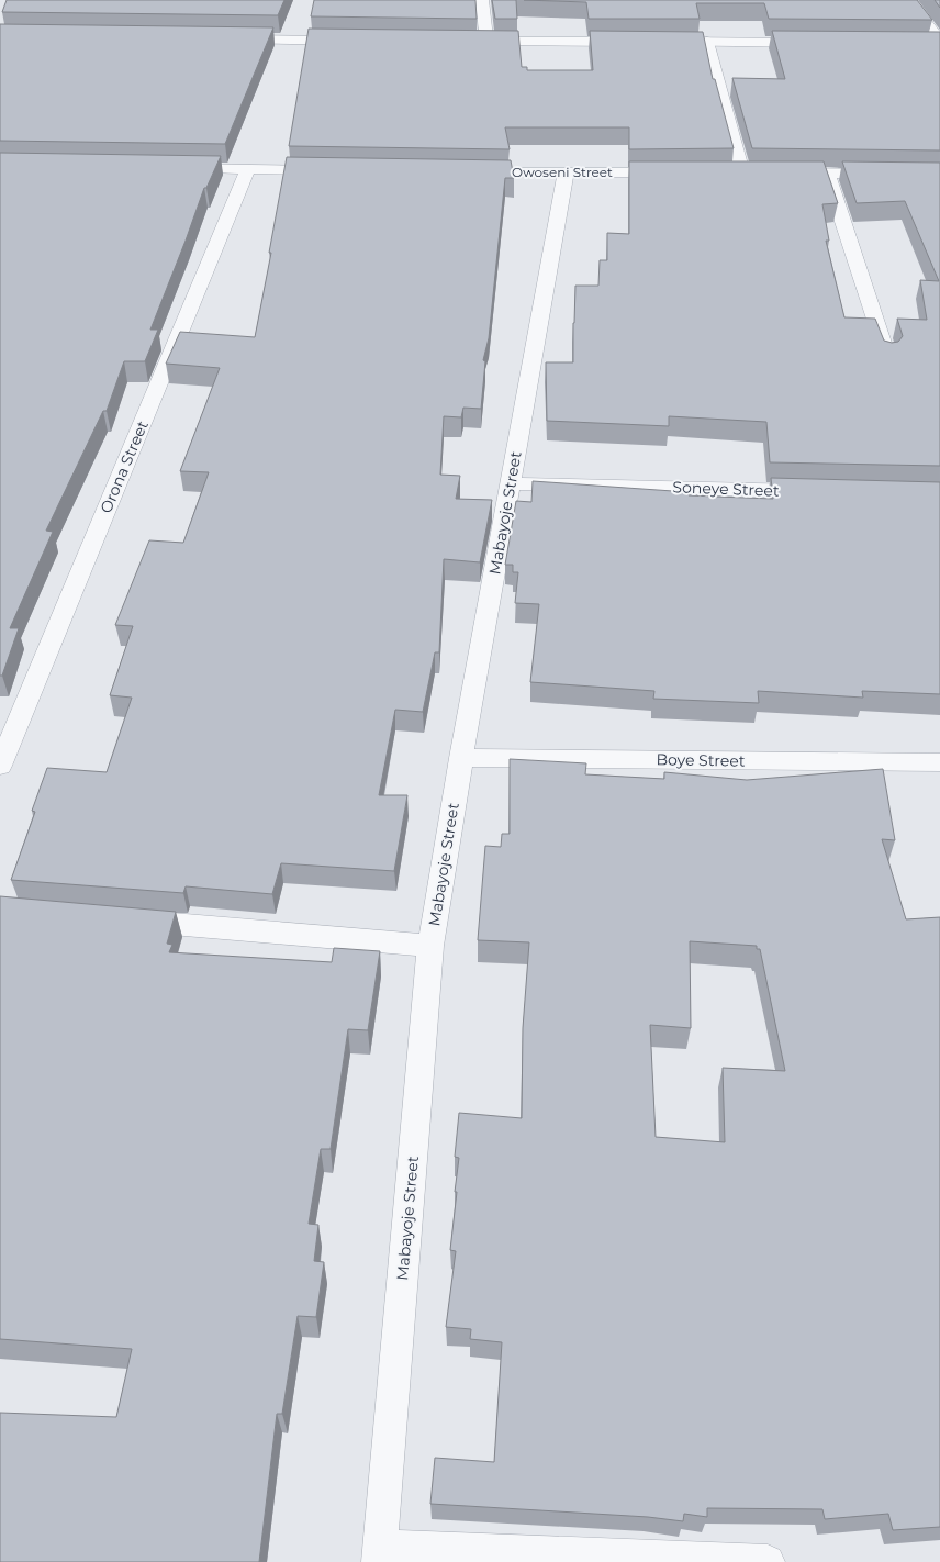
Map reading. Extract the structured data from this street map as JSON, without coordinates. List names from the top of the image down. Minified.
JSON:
{"streets":{"street":["Owoseni Street","Orona Street","Soneye Street","Mabayoje Street","Boye Street"]},"crossings":[["Owoseni Street","Mabayoje Street"],["Soneye Street","Mabayoje Street"],["Mabayoje Street","Boye Street"]]}
